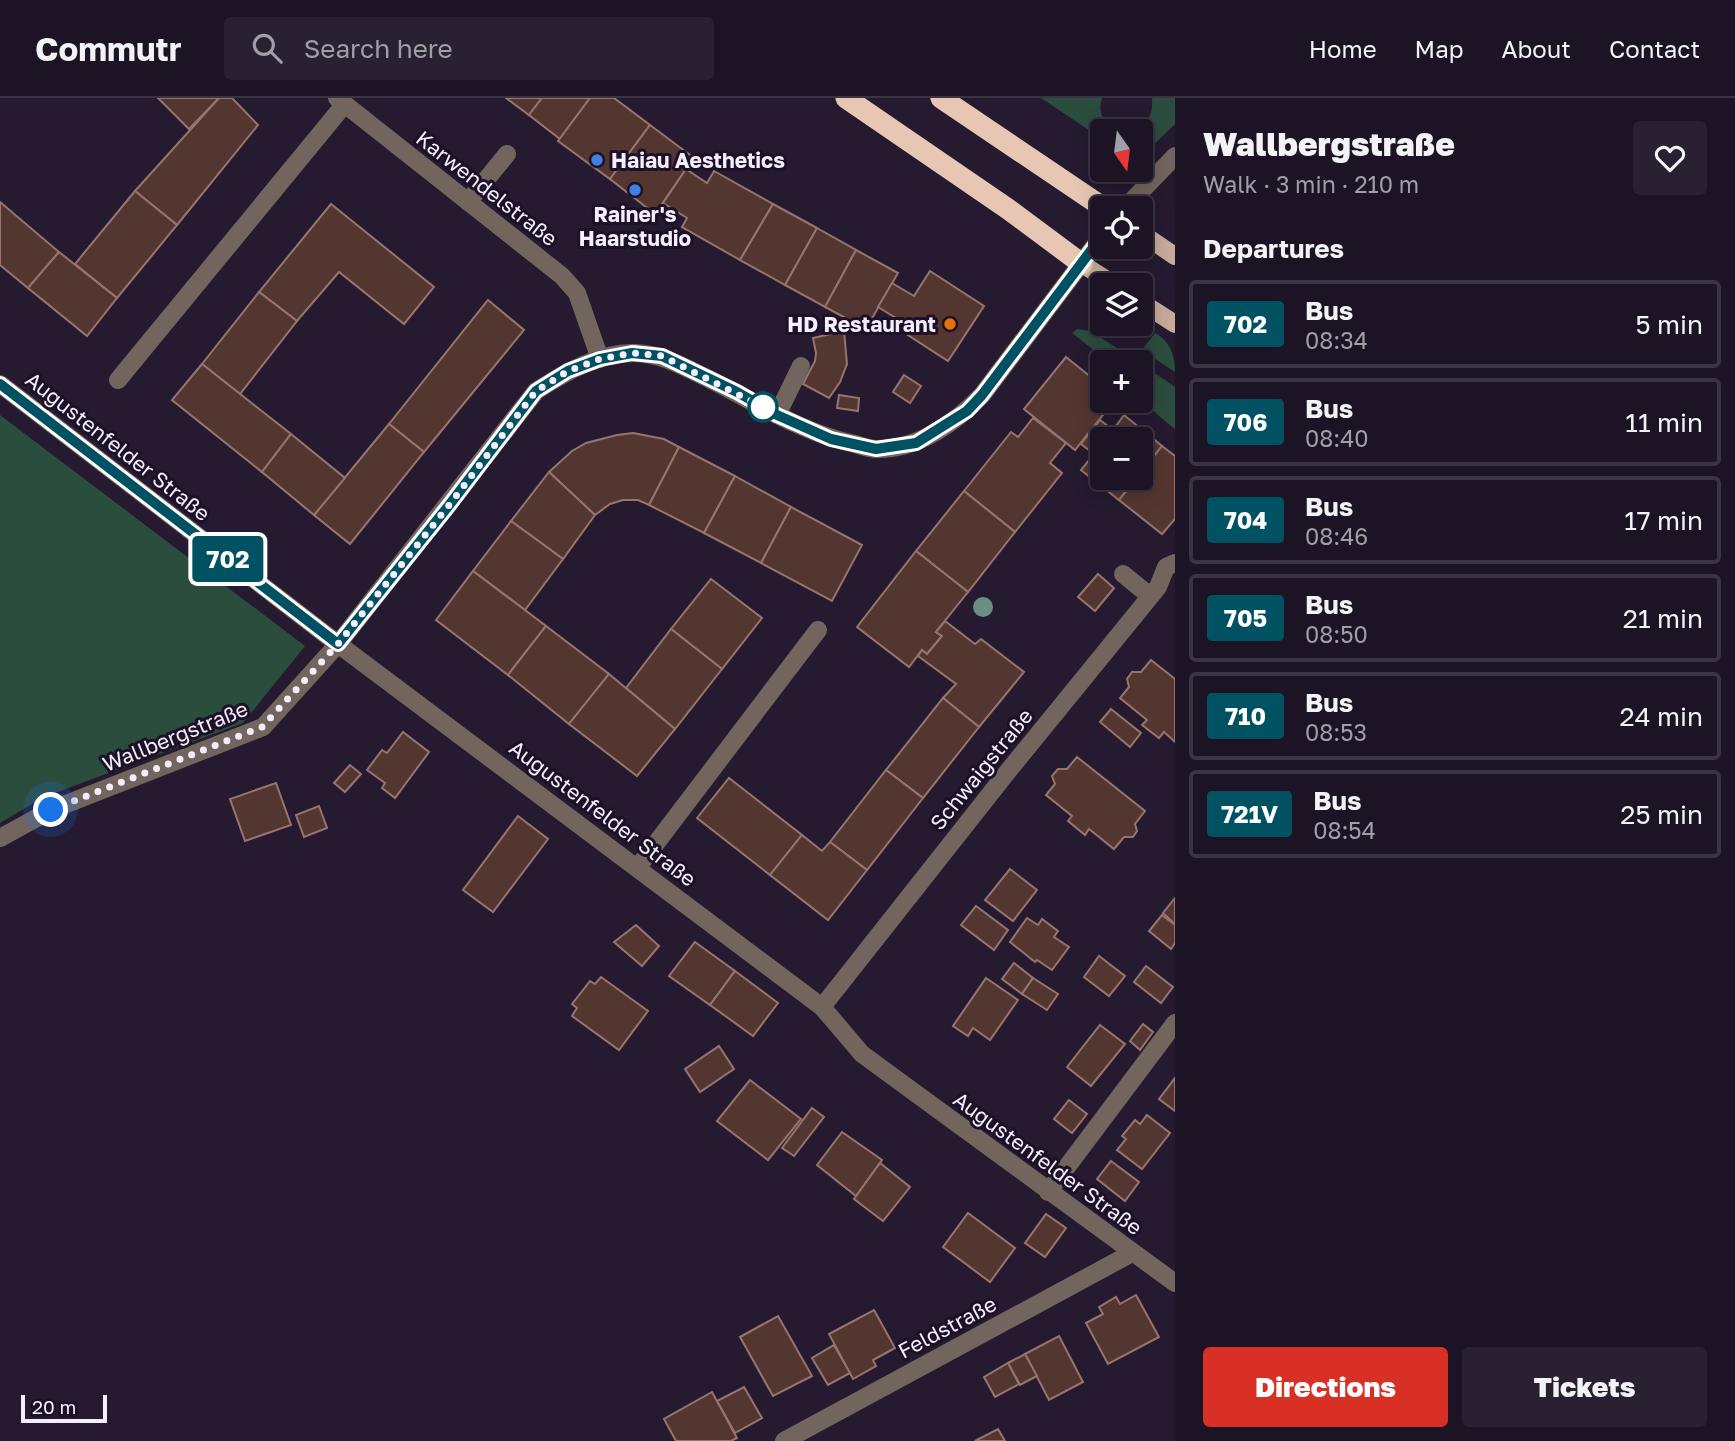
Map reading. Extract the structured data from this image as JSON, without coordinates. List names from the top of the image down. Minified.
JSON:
{"streets":{"street":["Karwendelstraße","Augustenfelder Straße","Wallbergstraße","Schwaigstraße","Feldstraße"]},"crossings":[["Karwendelstraße","Wallbergstraße"],["Augustenfelder Straße","Wallbergstraße"],["Augustenfelder Straße","Schwaigstraße"],["Augustenfelder Straße","Feldstraße"]],"places":["Haiau Aesthetics","Rainer's Haarstudio","HD Restaurant"],"lines":["bus line 702"],"scale_bar":"20 m","north":"bottom","page":{"header":"Commutr","search":"Search here","nav":["Home","Map","About","Contact"],"on_map":"702","heading":[["Wallbergstraße","Walk · 3 min · 210 m"],"Departures"],"map_buttons":["+","−"],"list":[{"mark":"702","name":"Bus","note":"08:34","value":"5 min"},{"mark":"706","name":"Bus","note":"08:40","value":"11 min"},{"mark":"704","name":"Bus","note":"08:46","value":"17 min"},{"mark":"705","name":"Bus","note":"08:50","value":"21 min"},{"mark":"710","name":"Bus","note":"08:53","value":"24 min"},{"mark":"721V","name":"Bus","note":"08:54","value":"25 min"}],"buttons":["Directions","Tickets"],"scale":"20 m"}}
